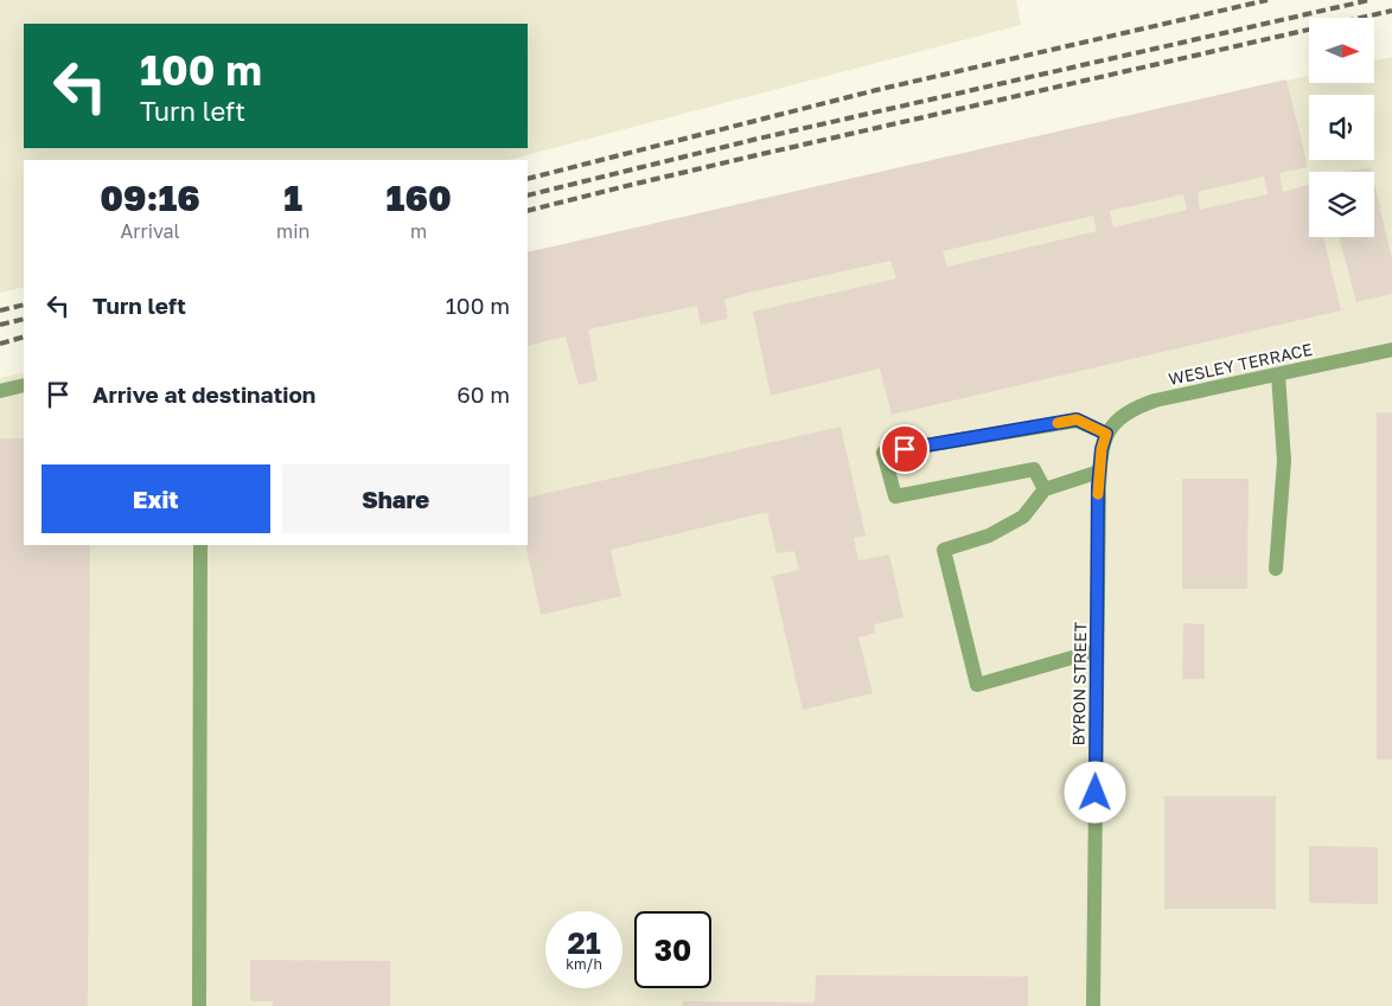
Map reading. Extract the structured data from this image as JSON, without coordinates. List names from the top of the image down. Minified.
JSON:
{"streets":{"street":["WESLEY TERRACE","BYRON STREET"]},"crossings":[["WESLEY TERRACE","BYRON STREET"]],"north":"right","page":{"turn":["100 m","Turn left"],"eta":["09:16","Arrival","1","min","160","m"],"list":[{"name":"Turn left","value":"100 m"},{"name":"Arrive at destination","value":"60 m"}],"buttons":["Exit","Share"],"speed":"21 km/h","limit":"30"}}
